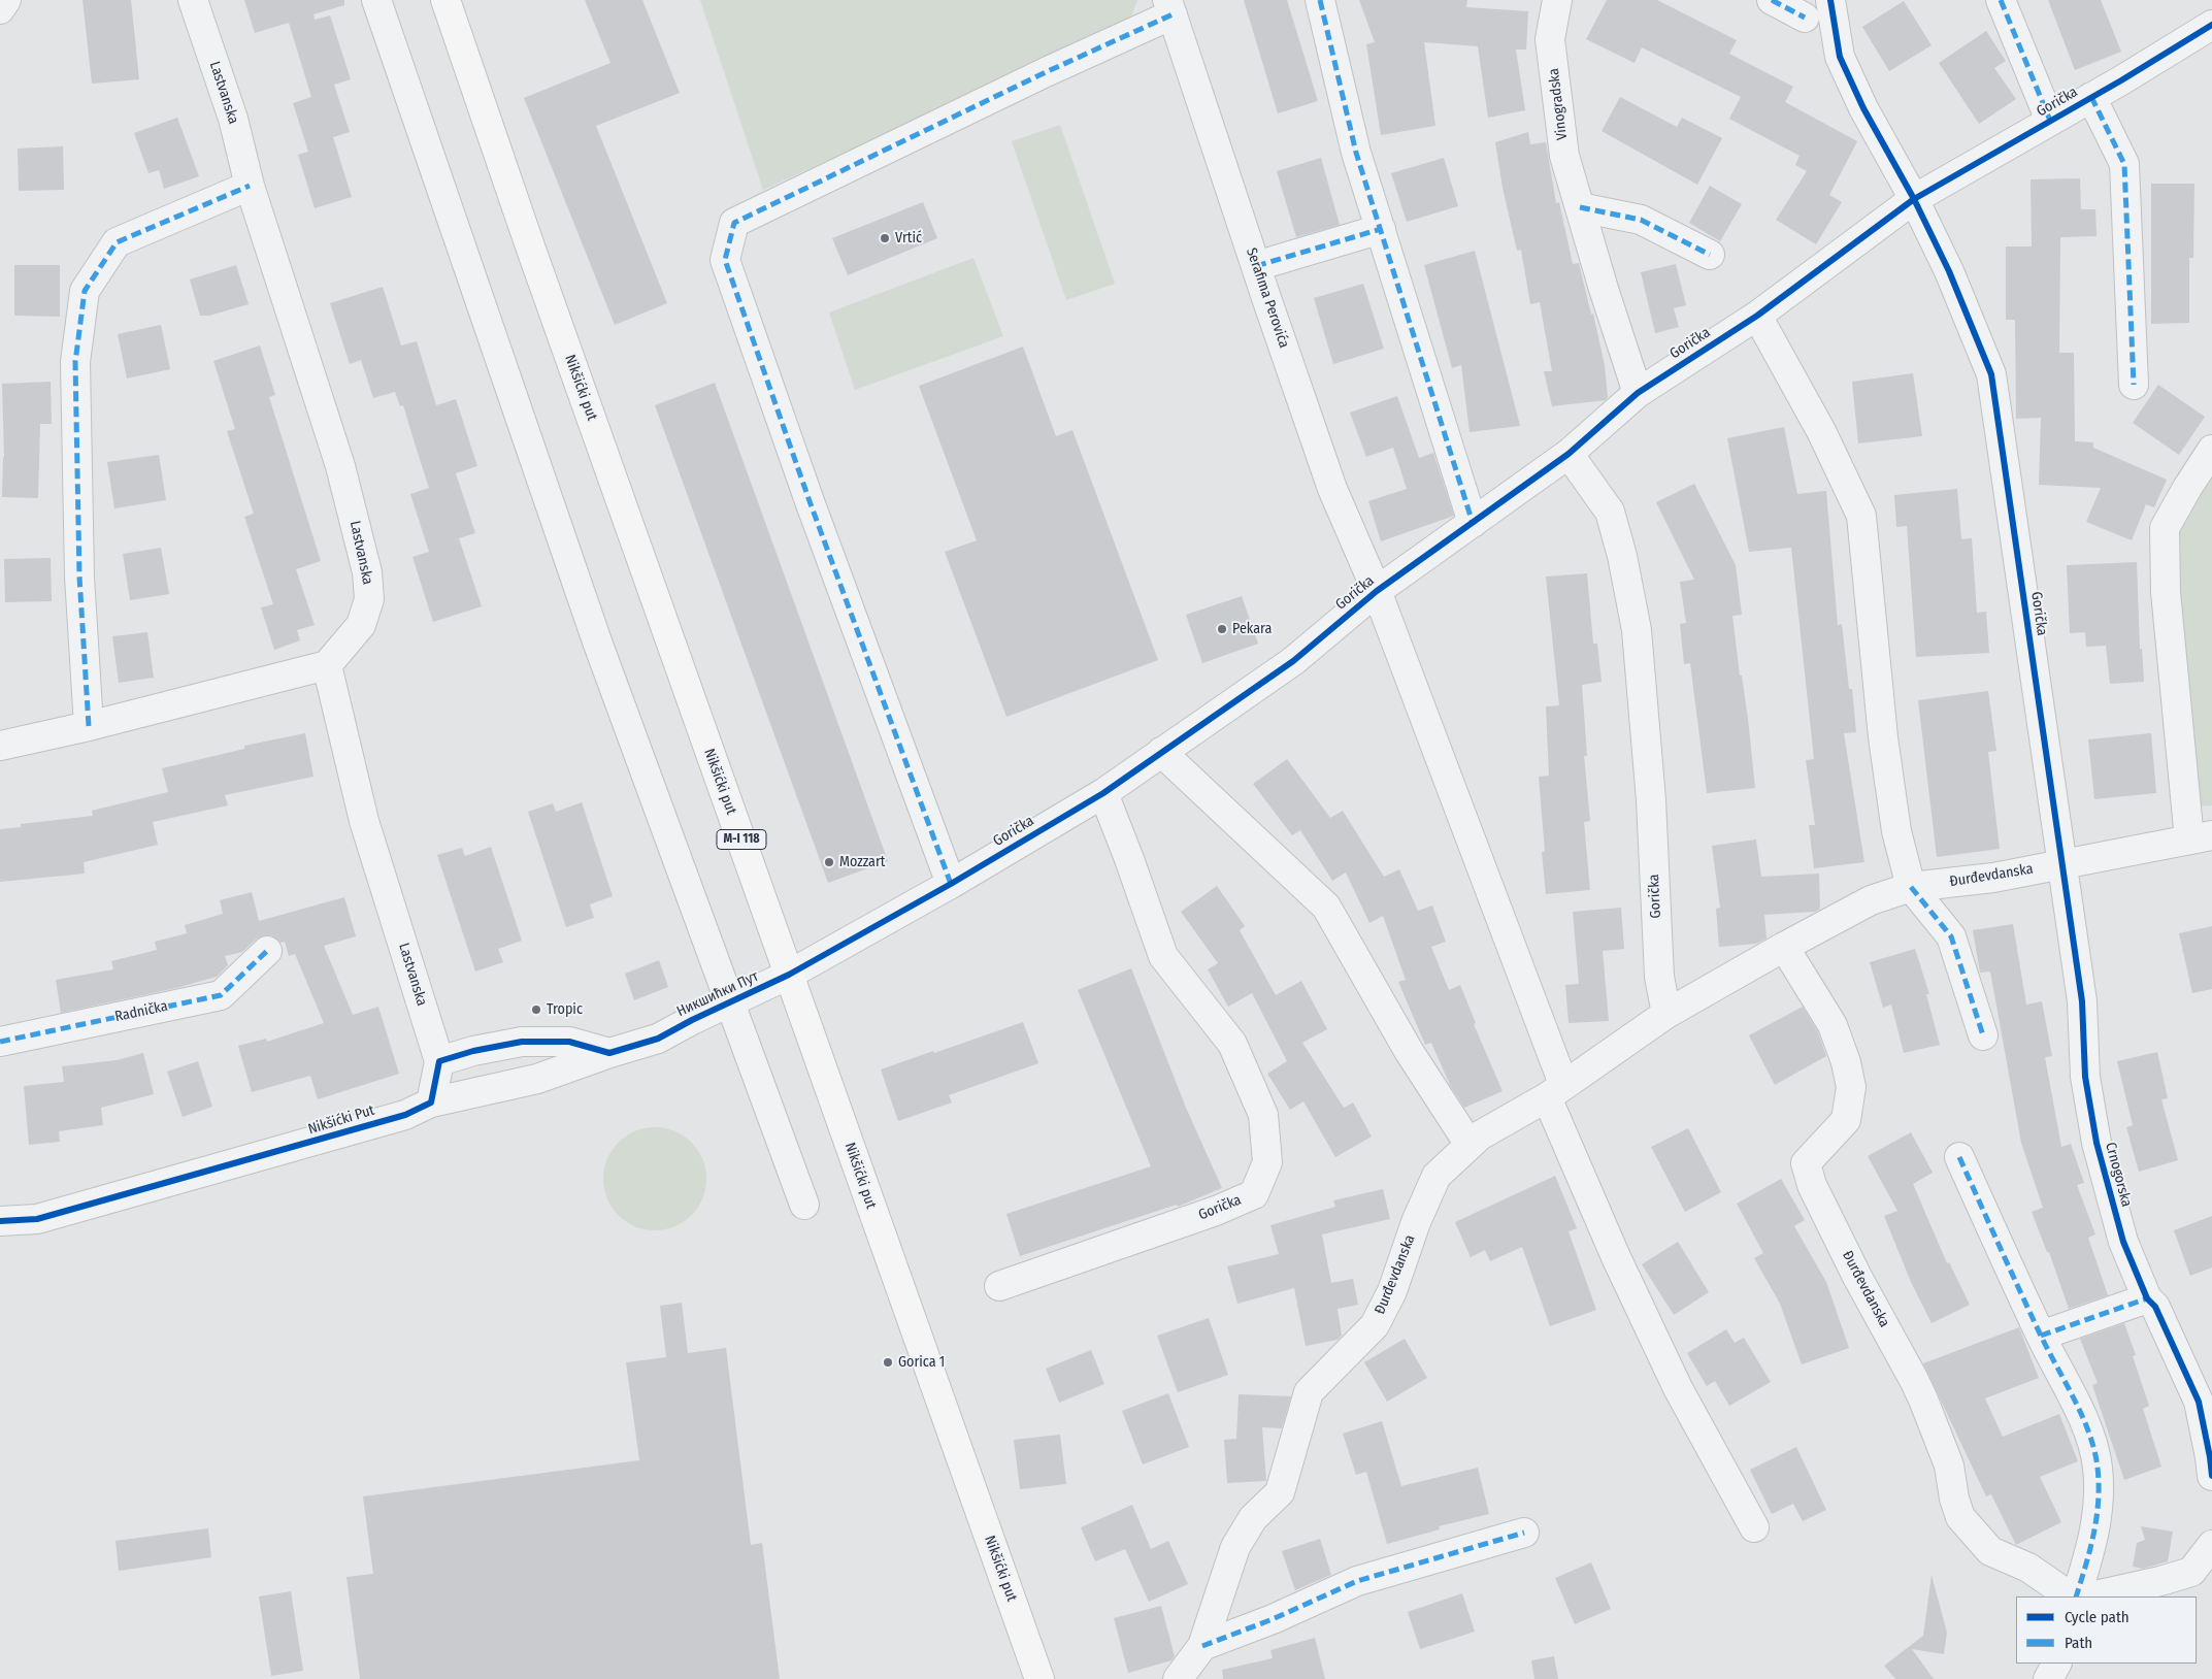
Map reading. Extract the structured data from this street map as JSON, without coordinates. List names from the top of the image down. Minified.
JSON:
{"streets":{"main road":["Nikšićki put","M-I 118"],"street":["Lastvanska","Gorička","Vinogradska","Serafima Perovića","Đurđevdanska","Никшићки Пут","Radnička","Nikšićki Put","Crnogorska"]},"crossings":[["Gorička","Vinogradska"],["Gorička","Serafima Perovića"],["Gorička","Nikšićki put"],["Gorička","Đurđevdanska"],["Gorička","Никшићки Пут"],["Gorička","Crnogorska"],["Nikšićki put","Никшићки Пут"],["Đurđevdanska","Crnogorska"],["Никшићки Пут","Nikšićki Put"]],"places":["Vrtić","Pekara","Mozzart","Tropic","Gorica 1"],"legend":["Cycle path","Path"]}
